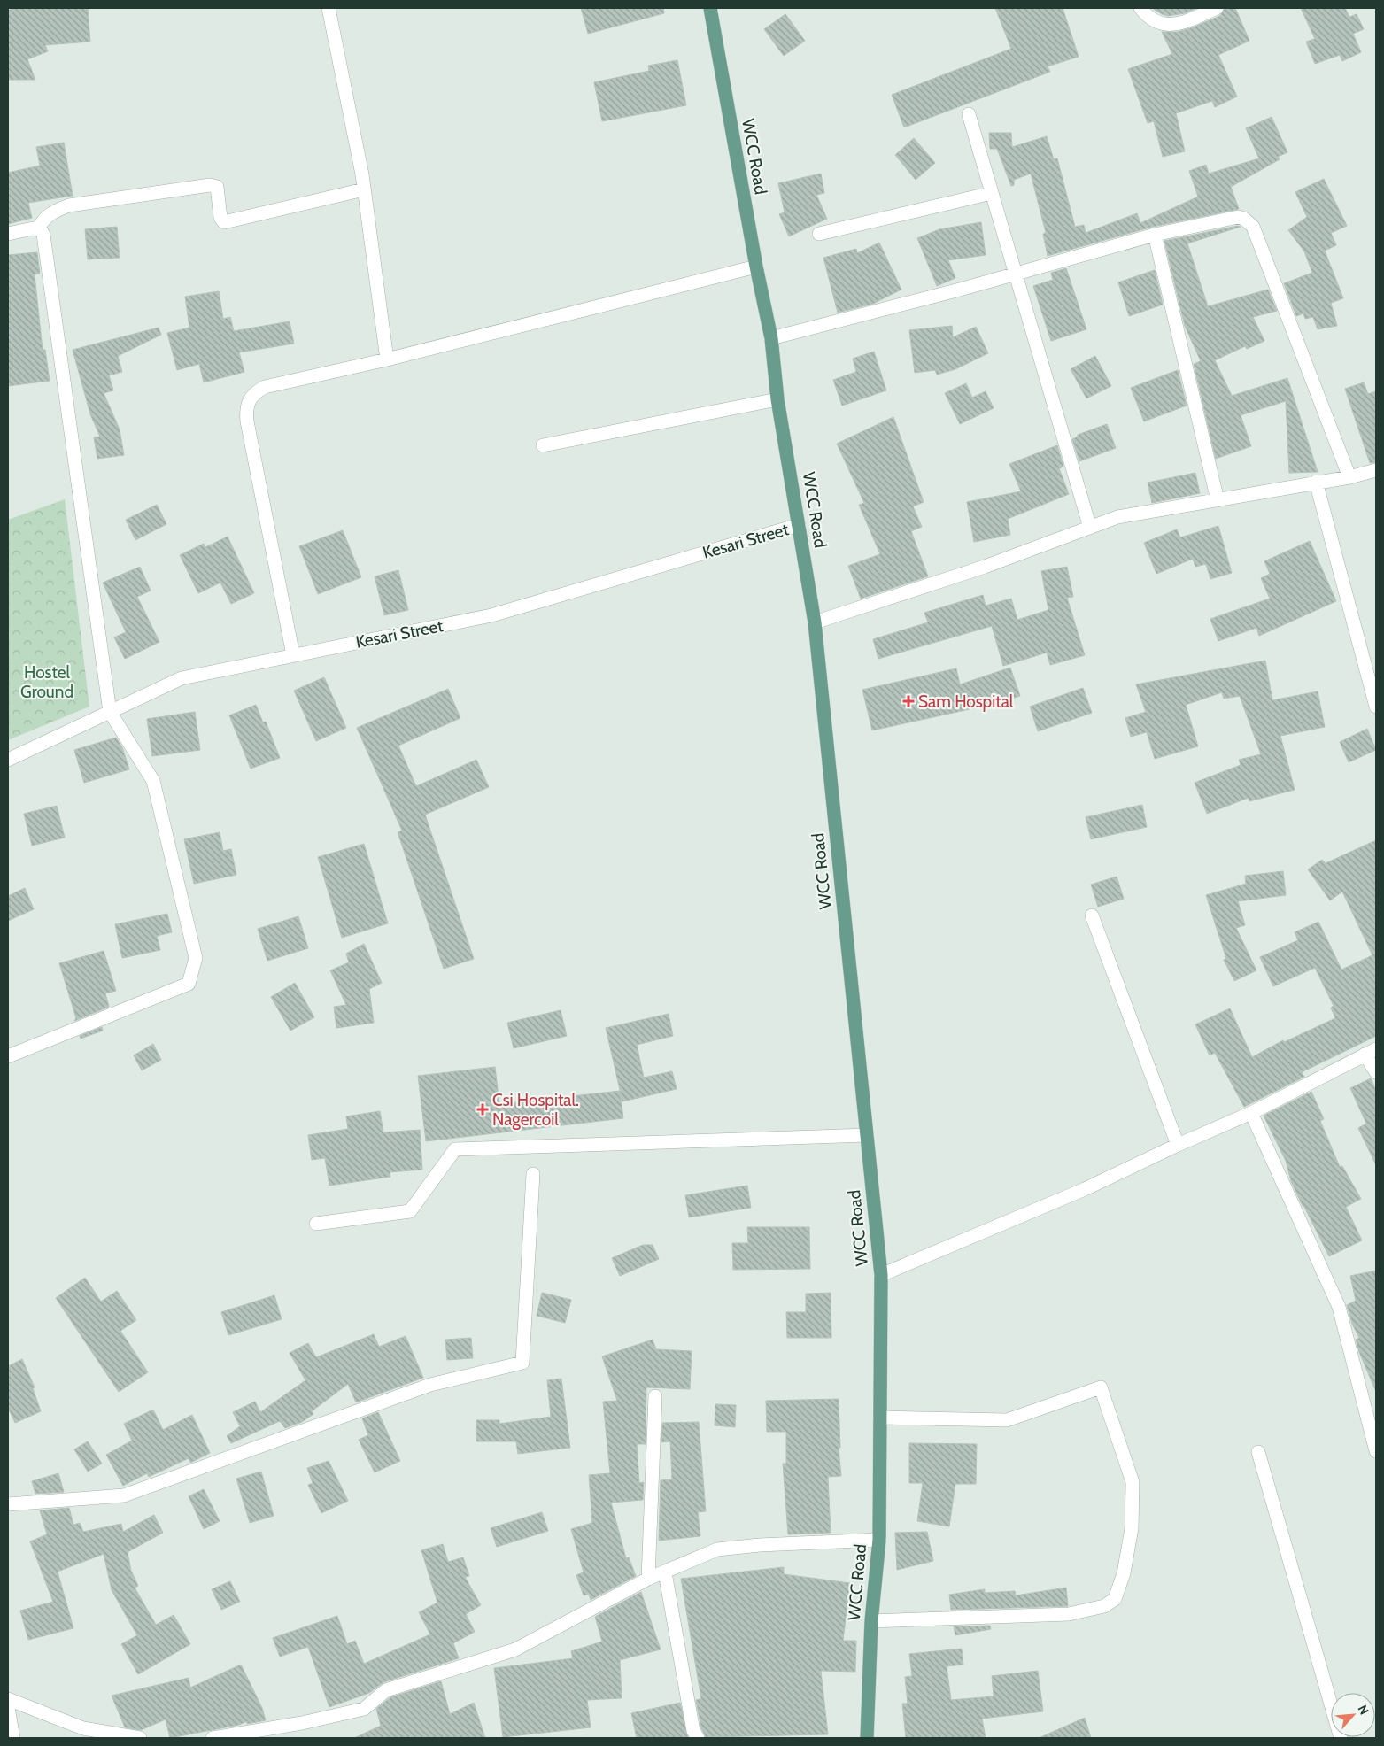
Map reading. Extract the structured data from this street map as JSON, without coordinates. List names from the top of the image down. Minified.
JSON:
{"streets":{"main road":["WCC Road"],"street":["Kesari Street"]},"crossings":[["WCC Road","Kesari Street"]],"parks":["Hostel Ground"],"places":{"health":["Sam Hospital","Csi Hospital. Nagercoil"]},"north":"top right"}
